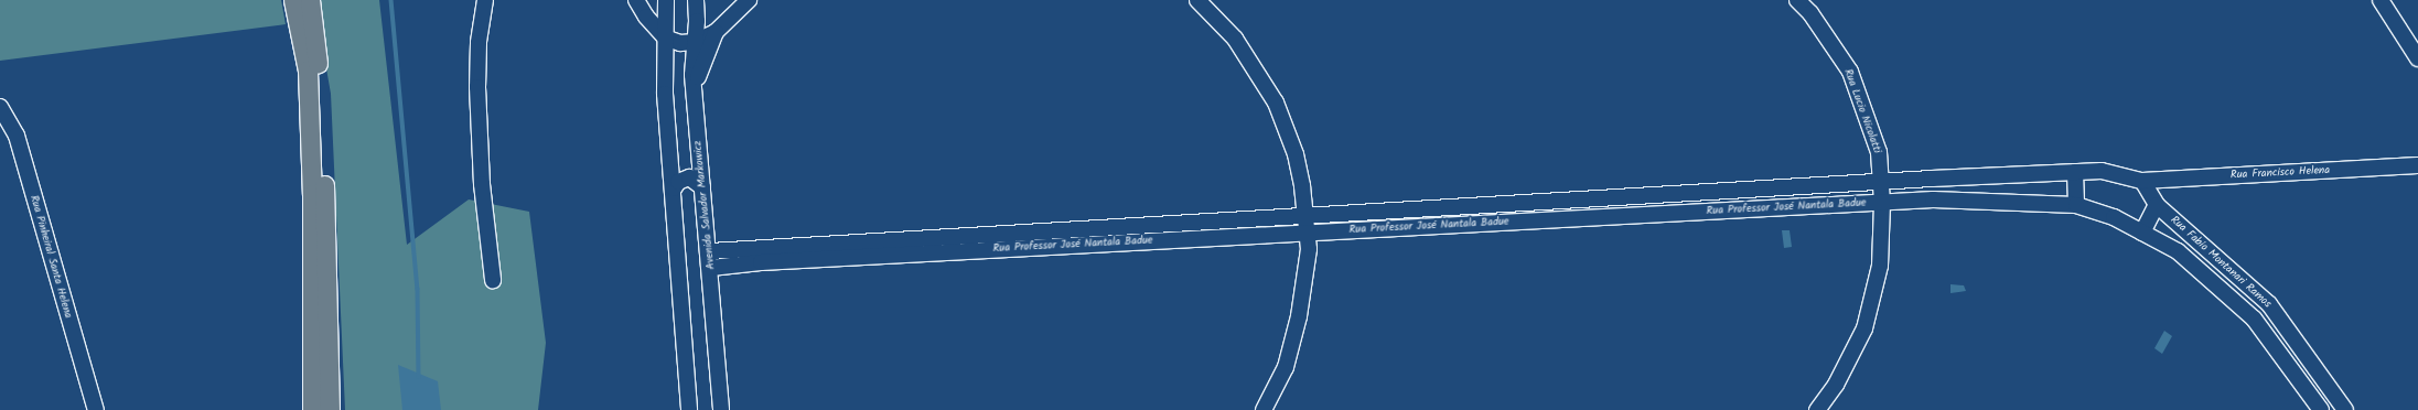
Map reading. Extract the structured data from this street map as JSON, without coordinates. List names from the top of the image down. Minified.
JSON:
{"streets":{"street":["Rua Lucio Nicolatti","Rua Francisco Helena","Avenida Salvador Markowicz","Rua Professor José Nantala Badue","Rua Pinheiral Santa Helena","Rua Fabio Montanari Ramos"]},"crossings":[["Rua Lucio Nicolatti","Rua Professor José Nantala Badue"],["Rua Francisco Helena","Rua Professor José Nantala Badue"],["Rua Francisco Helena","Rua Fabio Montanari Ramos"],["Avenida Salvador Markowicz","Rua Professor José Nantala Badue"],["Rua Professor José Nantala Badue","Rua Fabio Montanari Ramos"]]}
